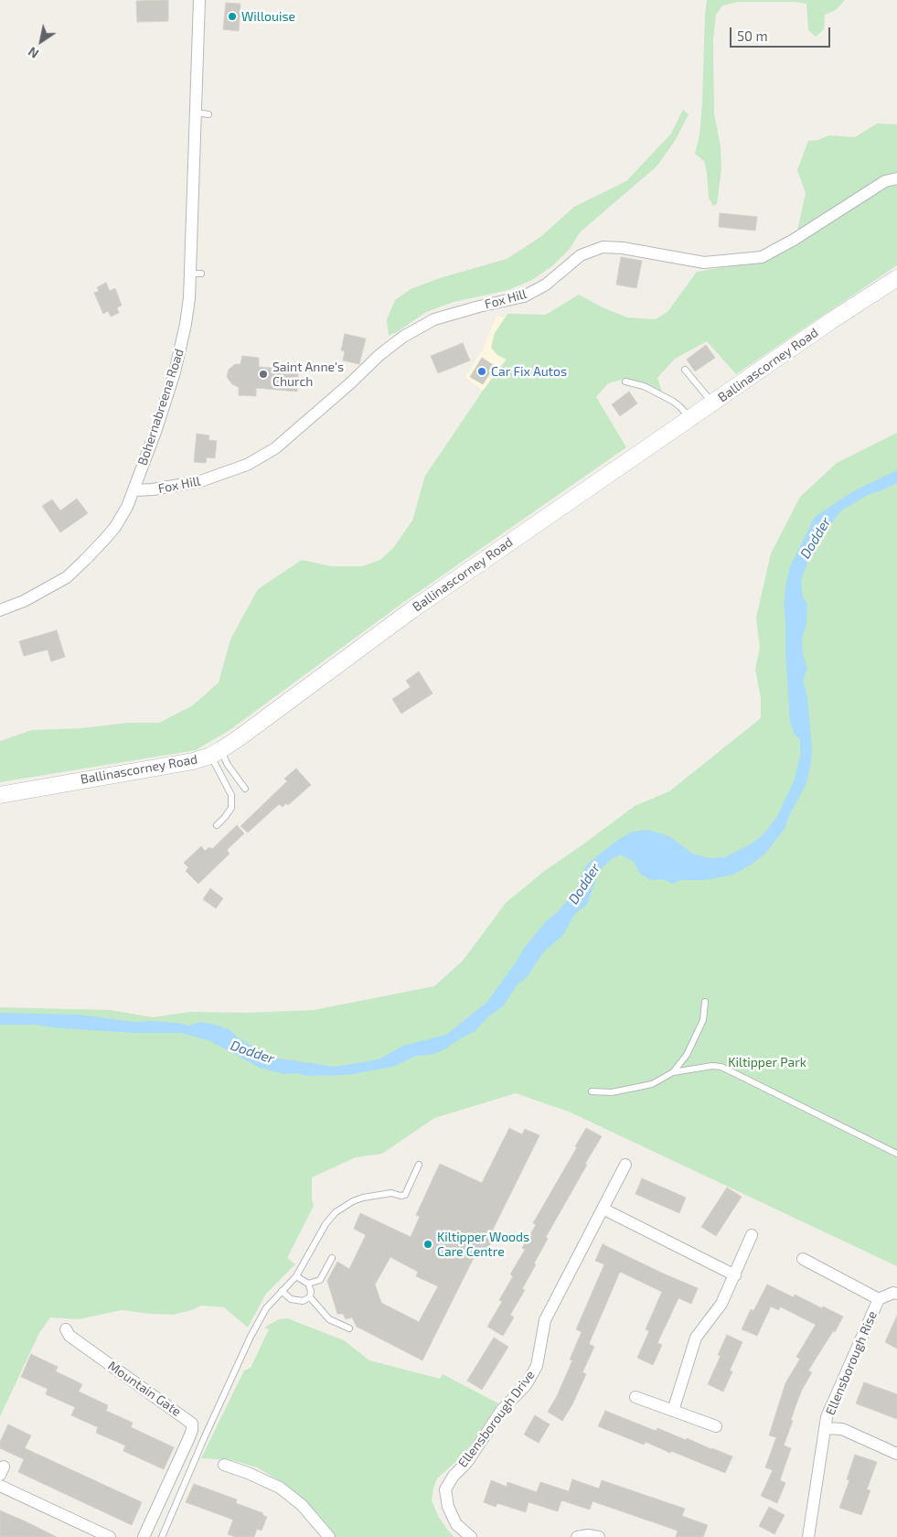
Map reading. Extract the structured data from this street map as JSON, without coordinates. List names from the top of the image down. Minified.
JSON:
{"streets":{"main road":["Ballinascorney Road"],"street":["Fox Hill","Bohernabreena Road","Ellensborough Rise","Mountain Gate","Ellensborough Drive"]},"crossings":[["Fox Hill","Bohernabreena Road"]],"water":["Dodder"],"parks":["Kiltipper Park"],"places":["Willouise","Car Fix Autos","Saint Anne's Church","Kiltipper Woods Care Centre"],"scale_bar":"50 m","north":"bottom left"}
